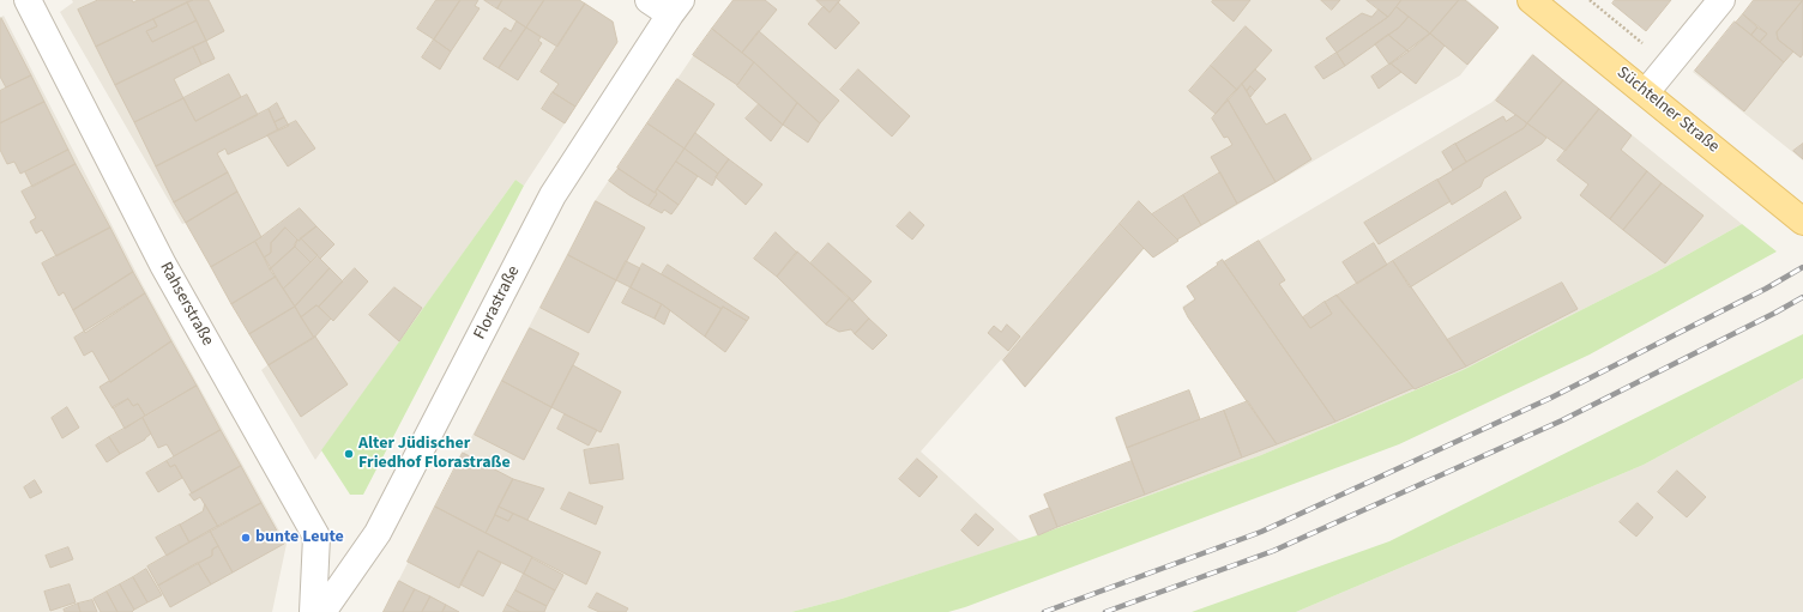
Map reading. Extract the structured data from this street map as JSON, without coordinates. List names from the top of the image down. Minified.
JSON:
{"streets":{"main road":["Süchtelner Straße"],"street":["Florastraße","Rahserstraße"]},"places":["Alter Jüdischer Friedhof Florastraße","bunte Leute"]}
